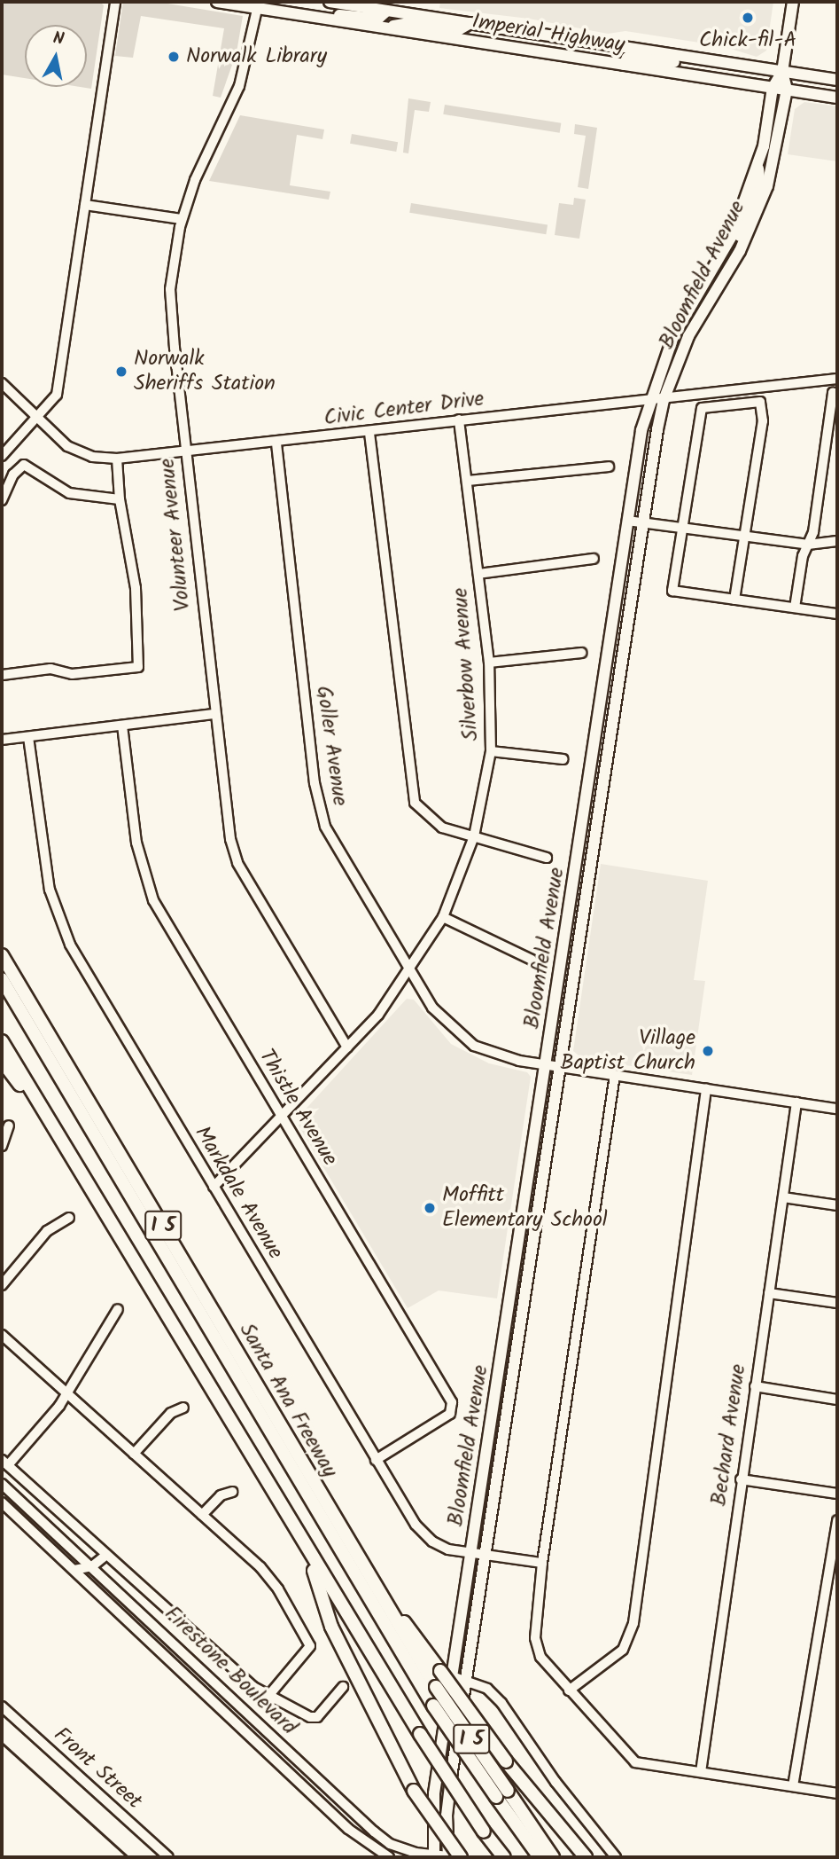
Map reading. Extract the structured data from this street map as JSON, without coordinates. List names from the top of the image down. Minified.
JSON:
{"streets":{"highway":["I 5","Santa Ana Freeway"],"main road":["Imperial Highway","Bloomfield Avenue"],"street":["Civic Center Drive","Volunteer Avenue","Silverbow Avenue","Goller Avenue","Thistle Avenue","Markdale Avenue","Bechard Avenue","Firestone Boulevard","Front Street"]},"crossings":[["Imperial Highway","Bloomfield Avenue"],["Imperial Highway","Volunteer Avenue"],["Bloomfield Avenue","Civic Center Drive"],["Bloomfield Avenue","Goller Avenue"],["Bloomfield Avenue","Markdale Avenue"],["Bloomfield Avenue","Firestone Boulevard"],["Civic Center Drive","Volunteer Avenue"],["Civic Center Drive","Silverbow Avenue"],["Civic Center Drive","Goller Avenue"],["Volunteer Avenue","Silverbow Avenue"],["Silverbow Avenue","Goller Avenue"],["Silverbow Avenue","Thistle Avenue"],["Silverbow Avenue","Markdale Avenue"],["Goller Avenue","Bechard Avenue"],["Thistle Avenue","Markdale Avenue"]],"places":["Chick-fil-A","Norwalk Library","Norwalk Sheriffs Station","Village Baptist Church","Moffitt Elementary School"],"north":"top"}
